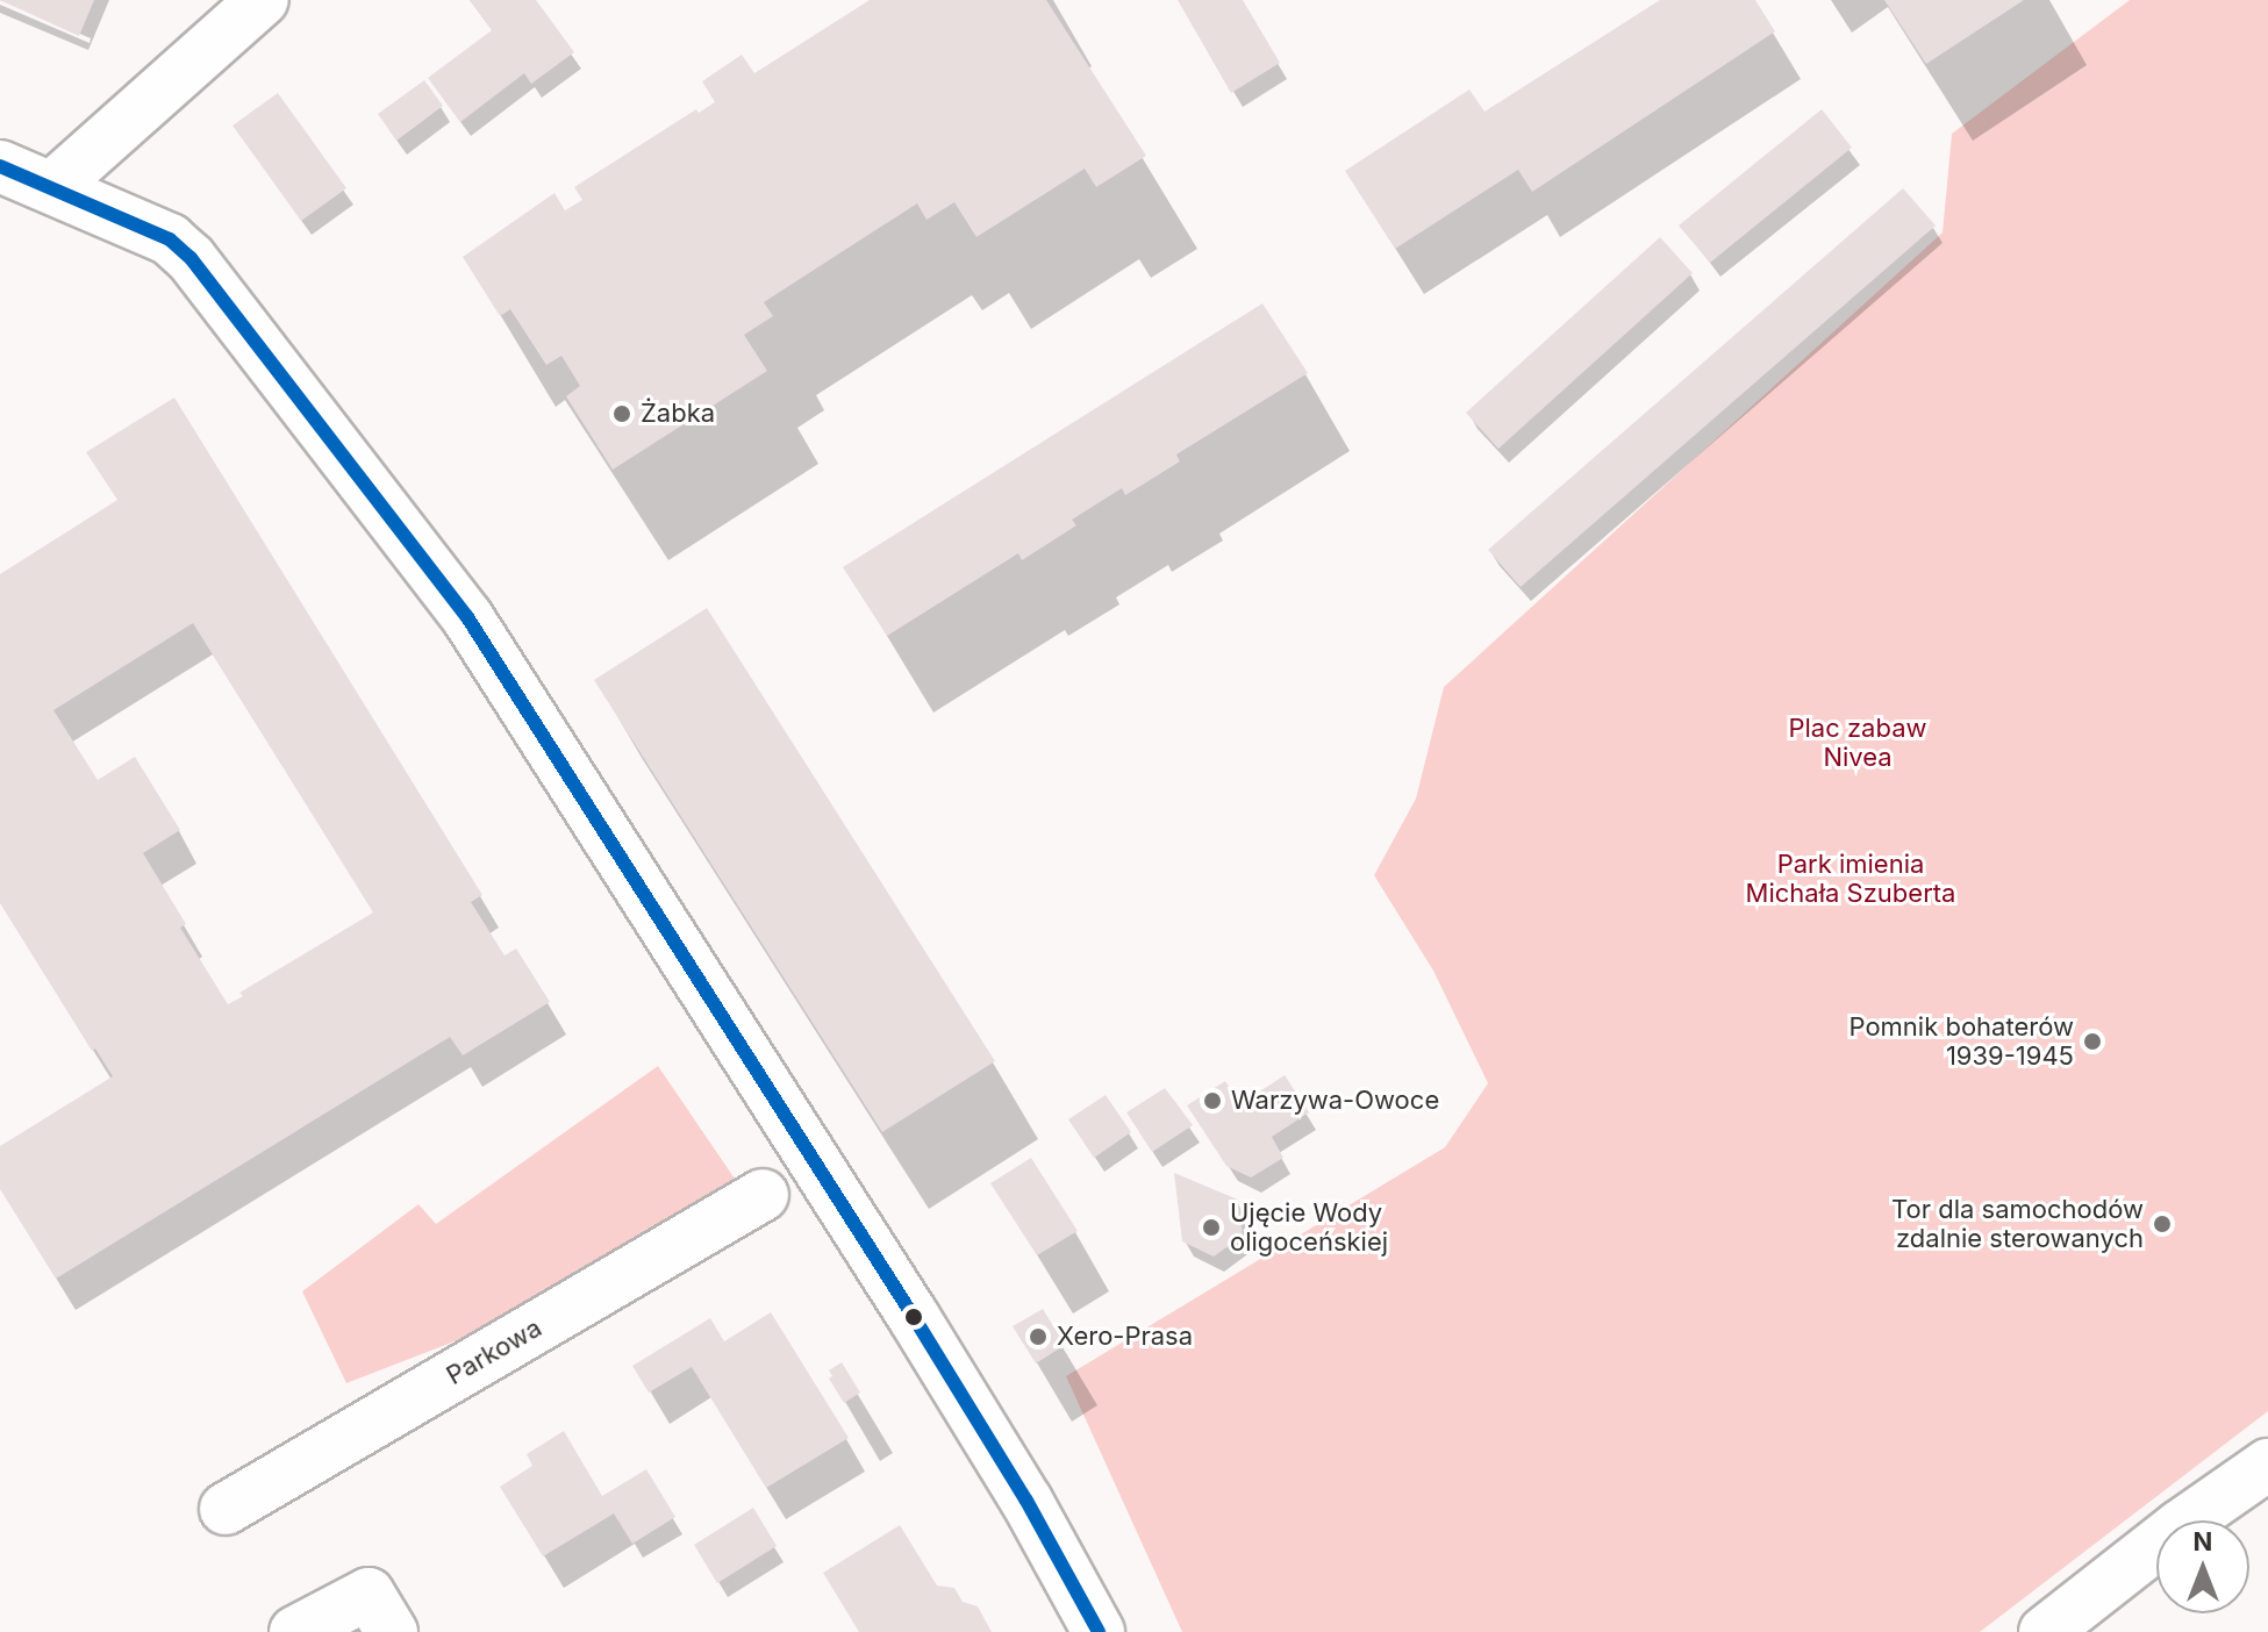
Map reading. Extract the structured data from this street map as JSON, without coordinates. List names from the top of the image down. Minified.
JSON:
{"streets":{"street":["Parkowa"]},"parks":["Plac zabaw Nivea","Park imienia Michała Szuberta"],"places":["Żabka","Pomnik bohaterów 1939-1945","Warzywa-Owoce","Tor dla samochodów zdalnie sterowanych","Ujęcie Wody oligoceńskiej","Xero-Prasa"],"north":"top"}
